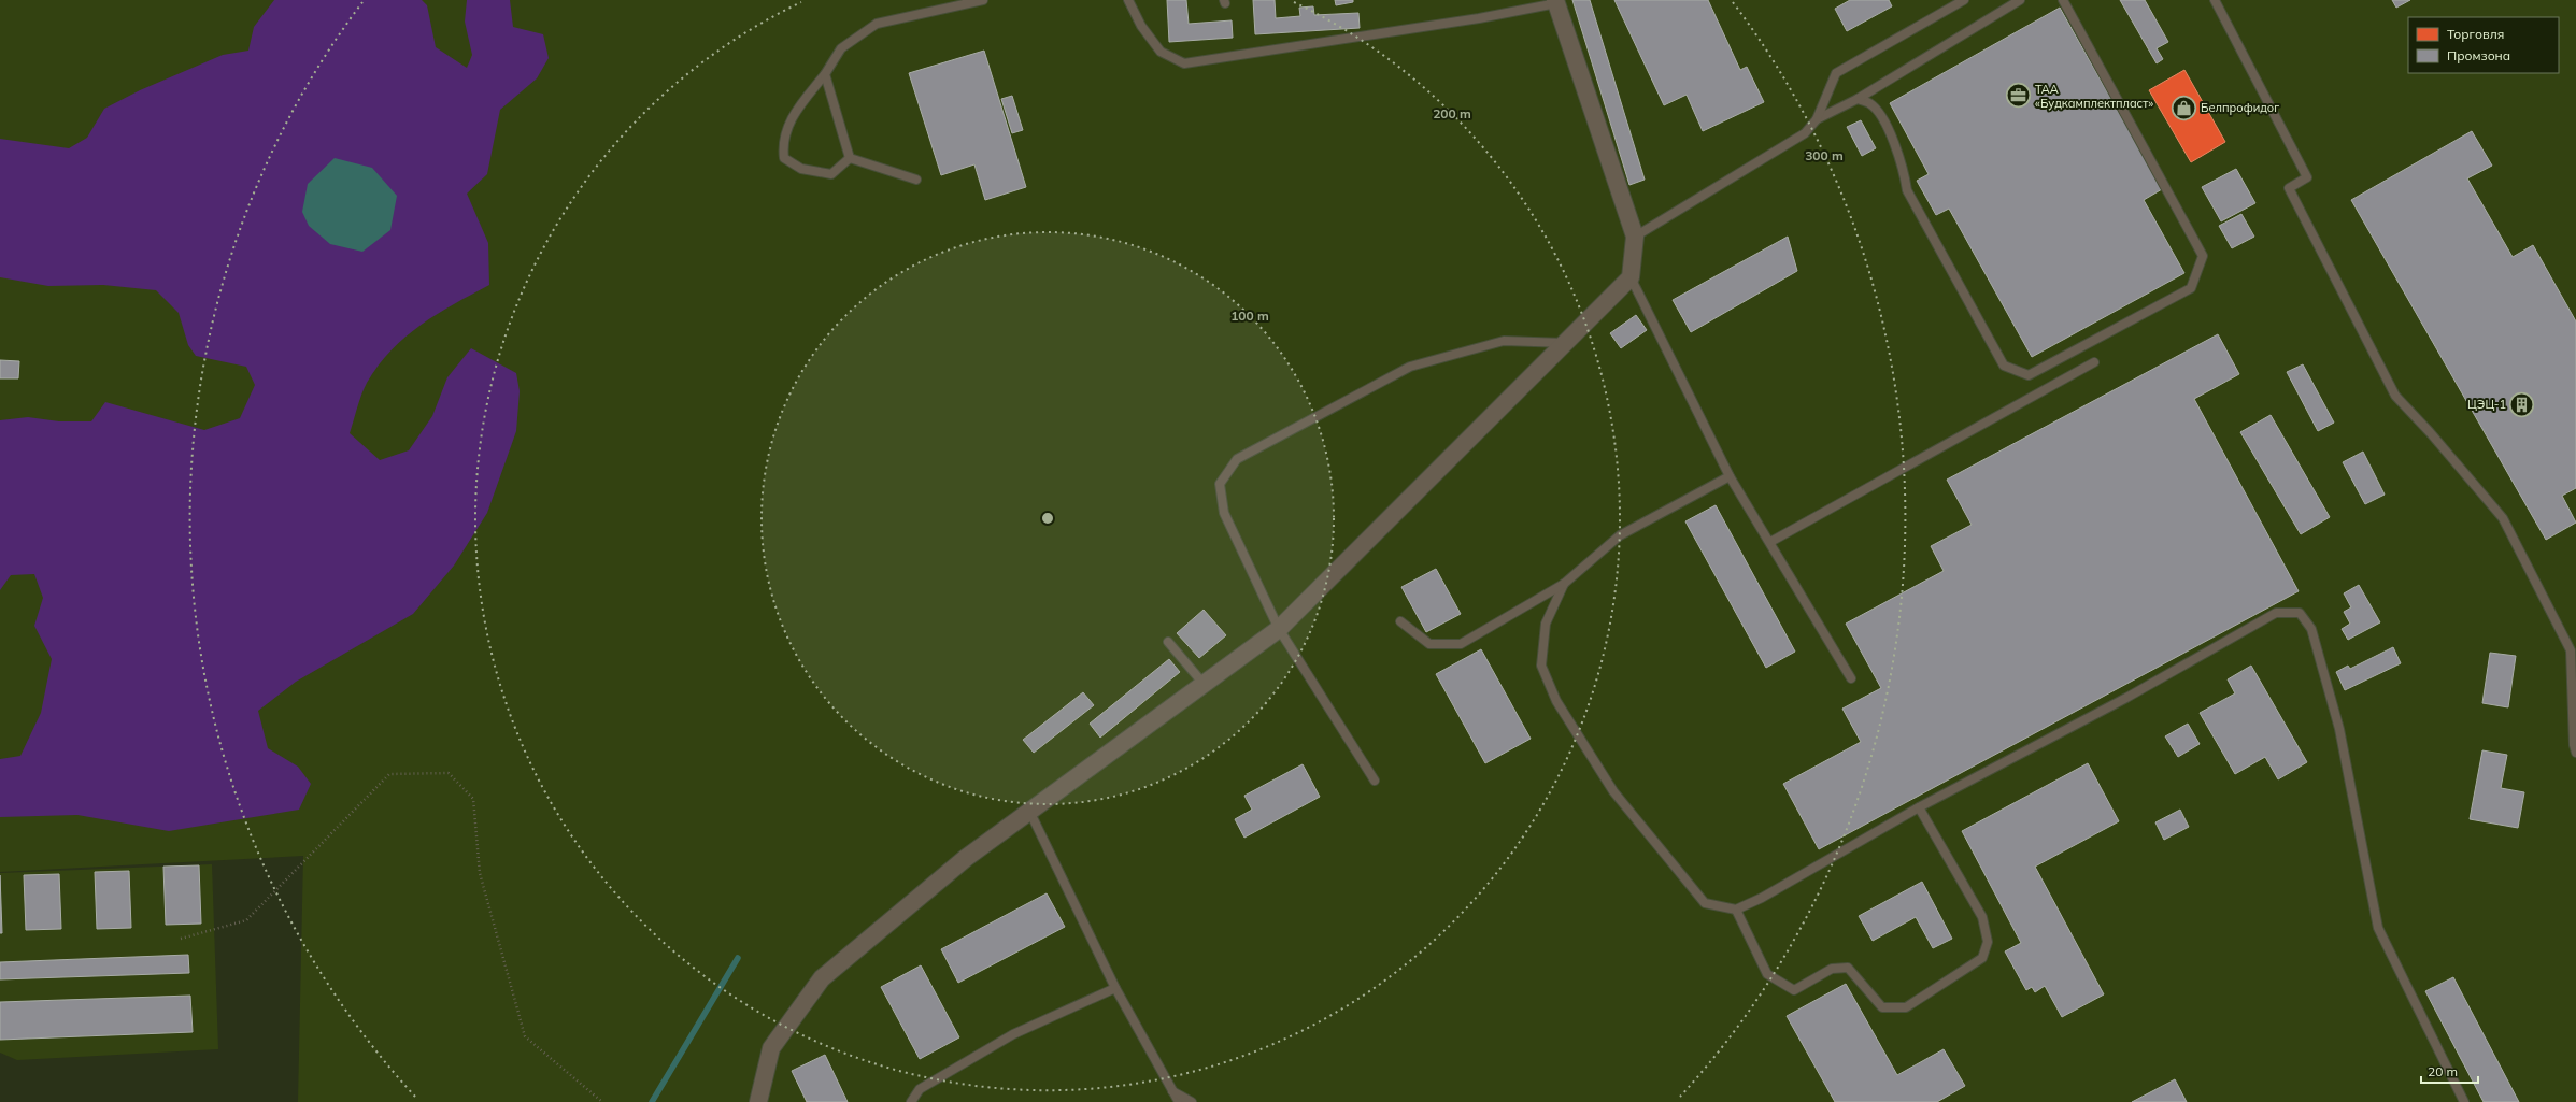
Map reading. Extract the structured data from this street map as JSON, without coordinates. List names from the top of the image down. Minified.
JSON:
{"places":{"office":["ТАА «Будкамплектпласт»"],"shop":["Белпрофидог"],"building":["ЦЭЦ-1"]},"legend":["Торговля","Промзона"],"scale_bar":"20 m","rings":["200 m","300 m","100 m"]}
